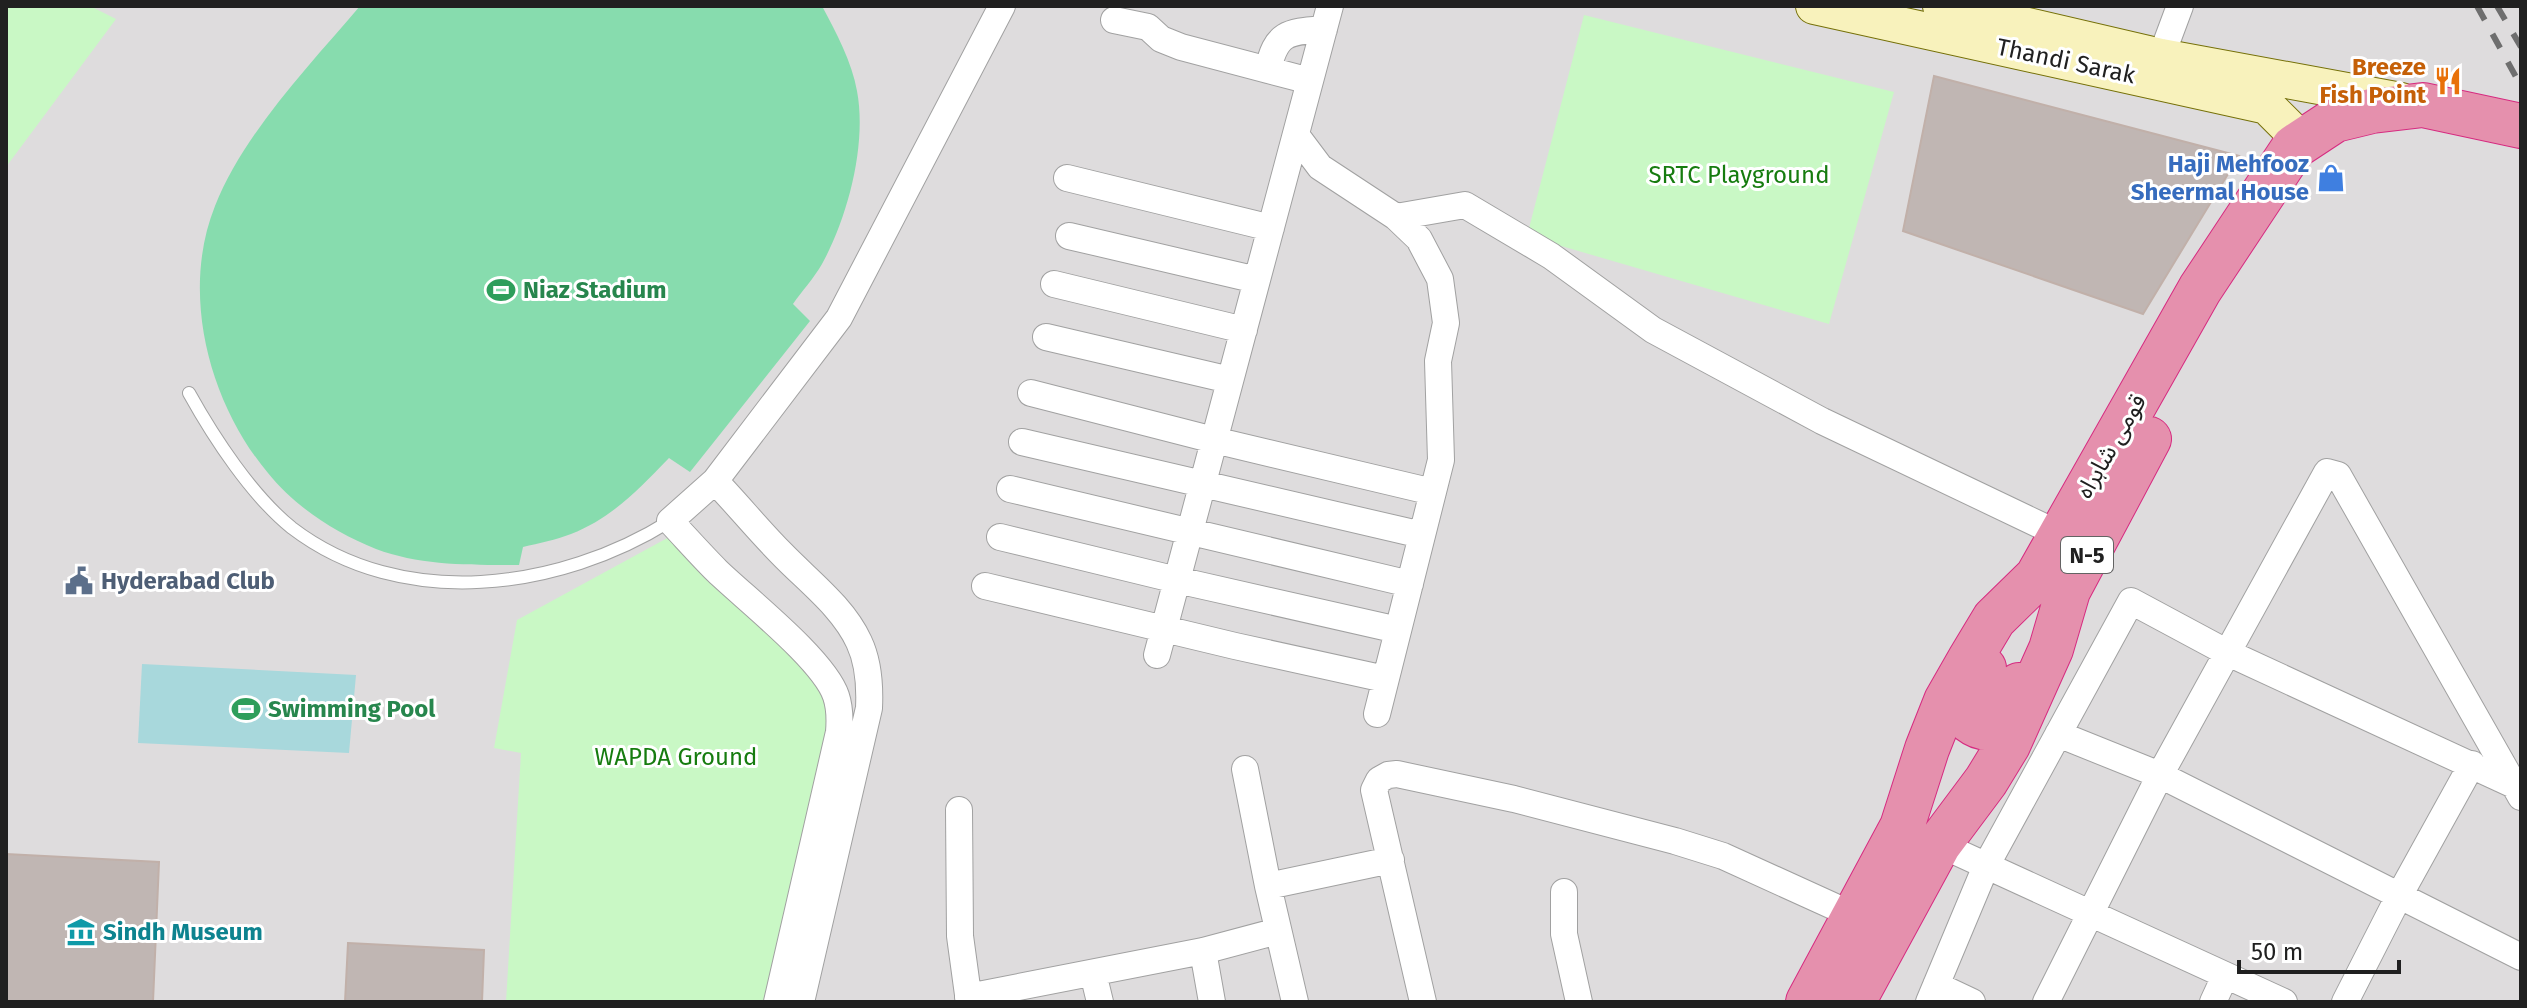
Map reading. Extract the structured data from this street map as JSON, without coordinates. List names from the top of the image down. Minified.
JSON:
{"streets":{"highway":["قومی شاہراہ","N-5"],"main road":["Thandi Sarak"]},"crossings":[["Thandi Sarak","قومی شاہراہ"]],"parks":["SRTC Playground","WAPDA Ground"],"places":{"restaurant":["Breeze Fish Point"],"shop":["Haji Mehfooz Sheermal House"],"sports":["Niaz Stadium","Swimming Pool"],"public building":["Hyderabad Club"],"museum":["Sindh Museum"]},"scale_bar":"50 m"}
